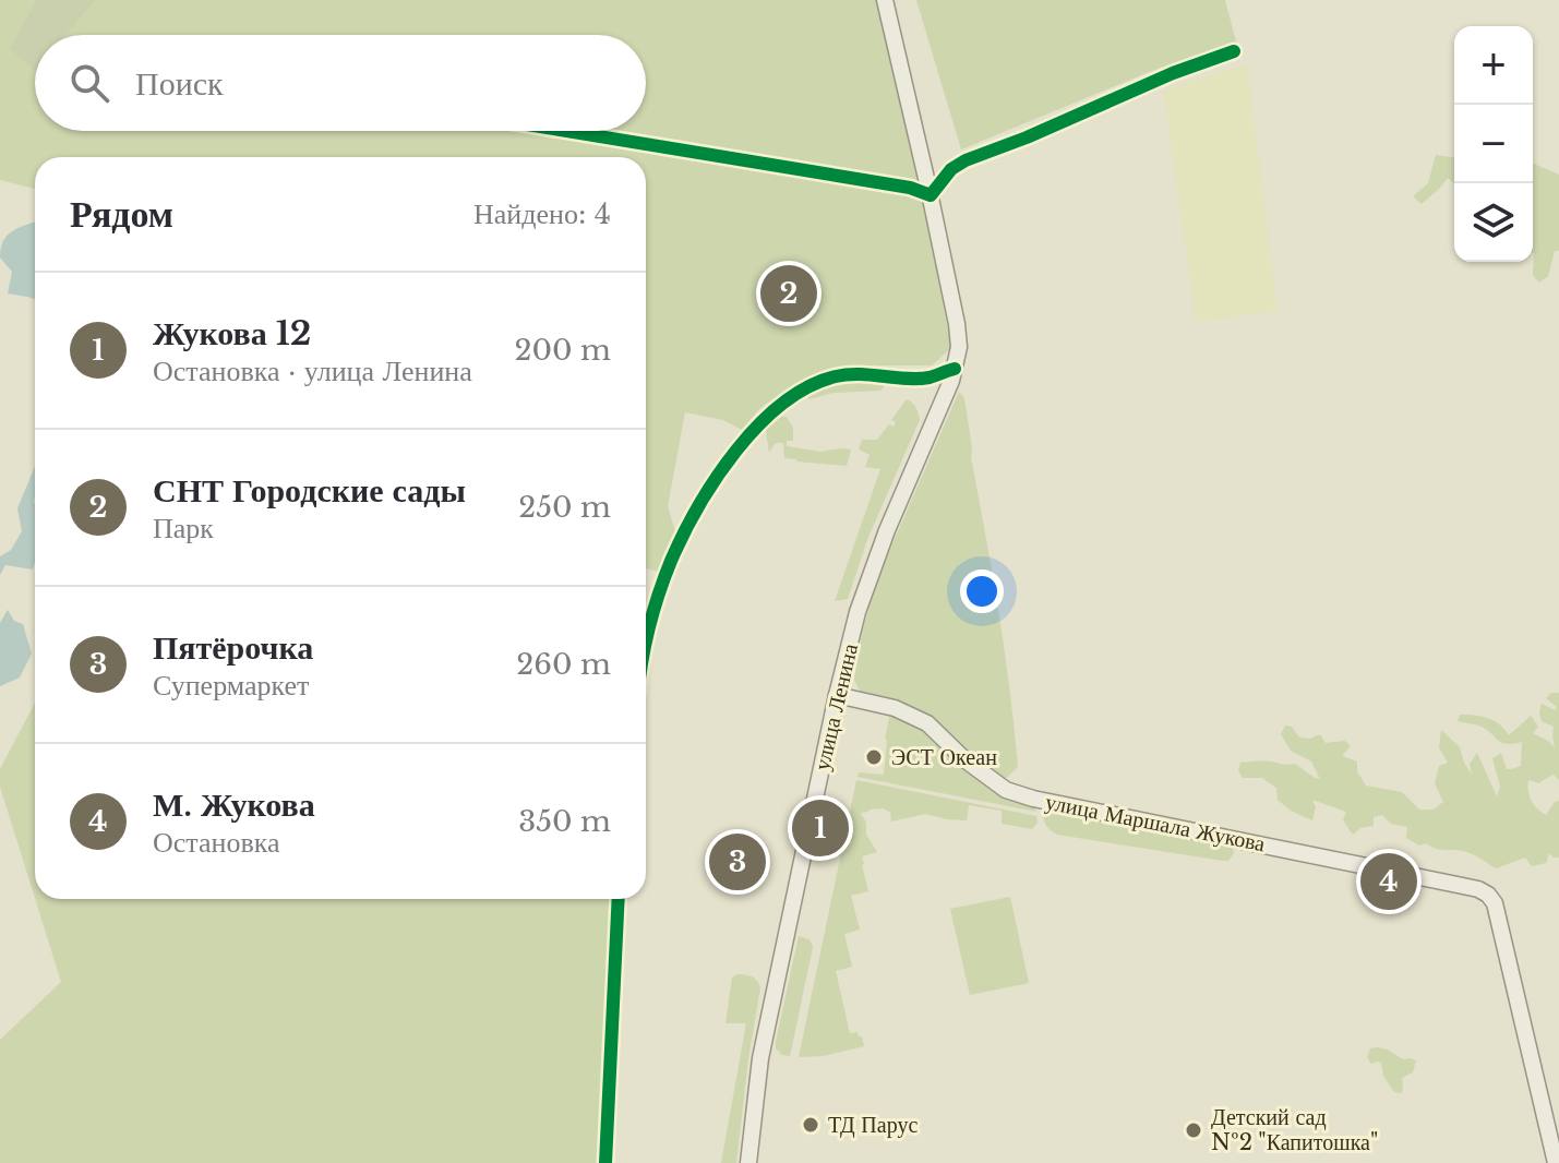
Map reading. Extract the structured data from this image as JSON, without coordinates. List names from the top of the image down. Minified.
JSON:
{"streets":{"main road":["улица Ленина","улица Маршала Жукова"]},"crossings":[["улица Ленина","улица Маршала Жукова"]],"places":["ЭСТ Океан","ТД Парус","Детский сад №2 \"Капитошка\""],"page":{"map_buttons":["+","−"],"search":"Поиск","heading":["Рядом","Найдено: 4"],"pins":["2","1","3","4"],"list":[{"mark":"1","name":"Жукова 12","note":"Остановка · улица Ленина","value":"200 m"},{"mark":"2","name":"СНТ Городские сады","note":"Парк","value":"250 m"},{"mark":"3","name":"Пятёрочка","note":"Супермаркет","value":"260 m"},{"mark":"4","name":"М. Жукова","note":"Остановка","value":"350 m"}]}}
